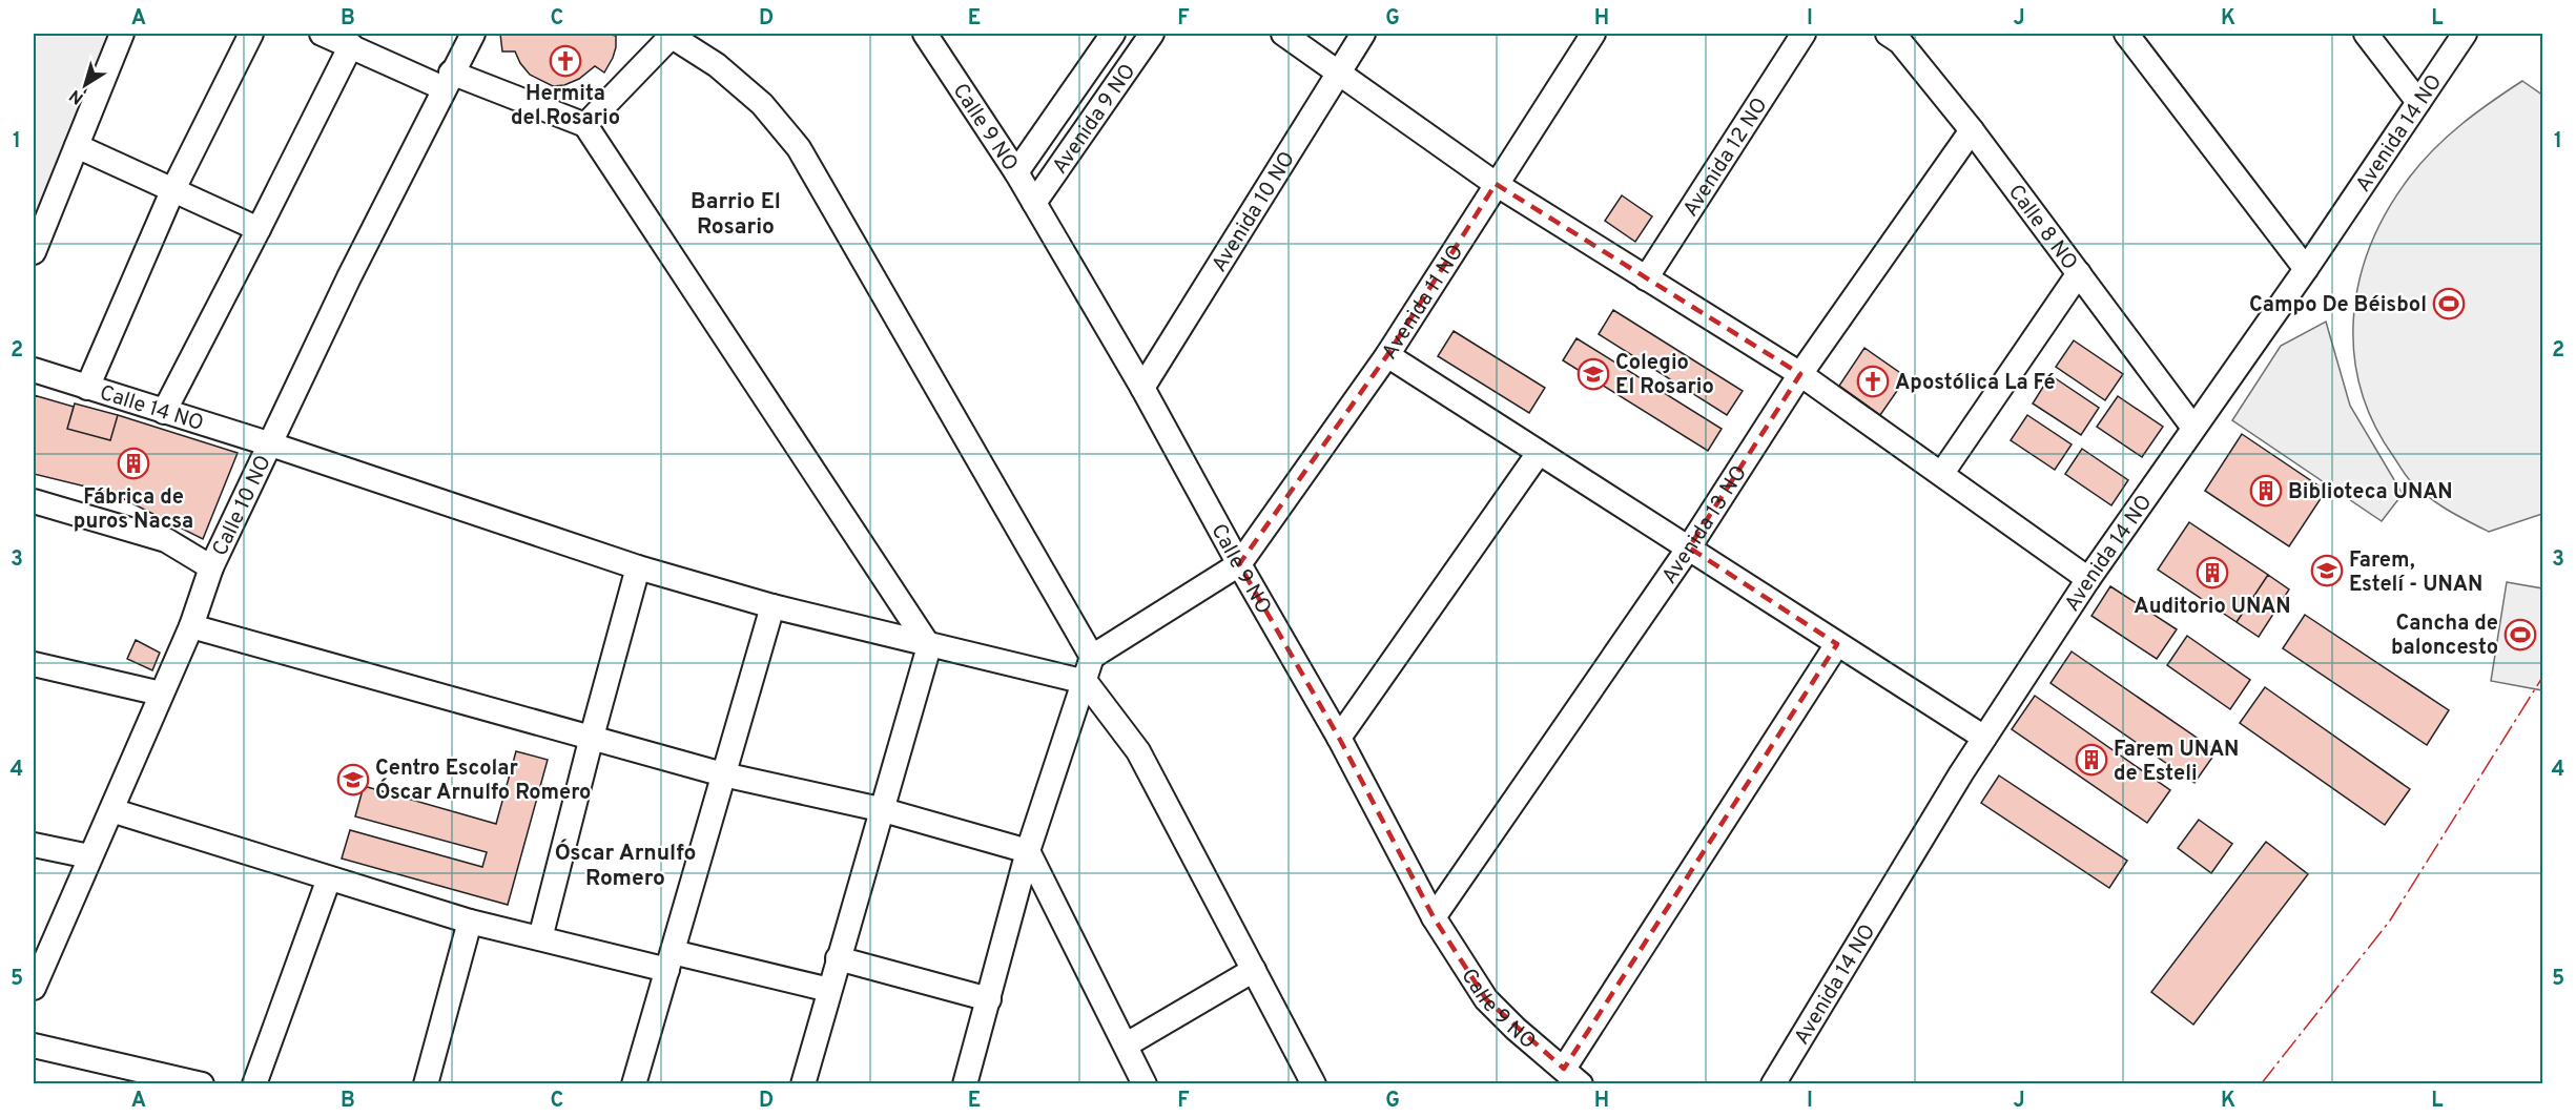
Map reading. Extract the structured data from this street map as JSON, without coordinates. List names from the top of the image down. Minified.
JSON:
{"streets":{"street":["Avenida 9 NO","Calle 9 NO","Avenida 14 NO","Avenida 12 NO","Avenida 10 NO","Calle 8 NO","Avenida 11 NO","Calle 14 NO","Calle 10 NO","Avenida 13 NO"]},"crossings":[["Avenida 9 NO","Calle 9 NO"],["Calle 9 NO","Avenida 10 NO"],["Calle 9 NO","Avenida 11 NO"],["Calle 9 NO","Avenida 13 NO"],["Avenida 14 NO","Calle 8 NO"],["Calle 8 NO","Avenida 13 NO"],["Calle 14 NO","Calle 10 NO"]],"districts":["Barrio El Rosario","Óscar Arnulfo Romero"],"places":{"church":["Hermita del Rosario","Apostólica La Fé"],"sports":["Campo De Béisbol","Cancha de baloncesto"],"school or university":["Colegio El Rosario","Farem, Estelí - UNAN","Centro Escolar Óscar Arnulfo Romero"],"building":["Fábrica de puros Nacsa","Biblioteca UNAN","Auditorio UNAN","Farem UNAN de Esteli"]},"north":"bottom left","grid":{"columns":["A","B","C","D","E","F","G","H","I","J","K","L"],"rows":["1","2","3","4","5"]}}
